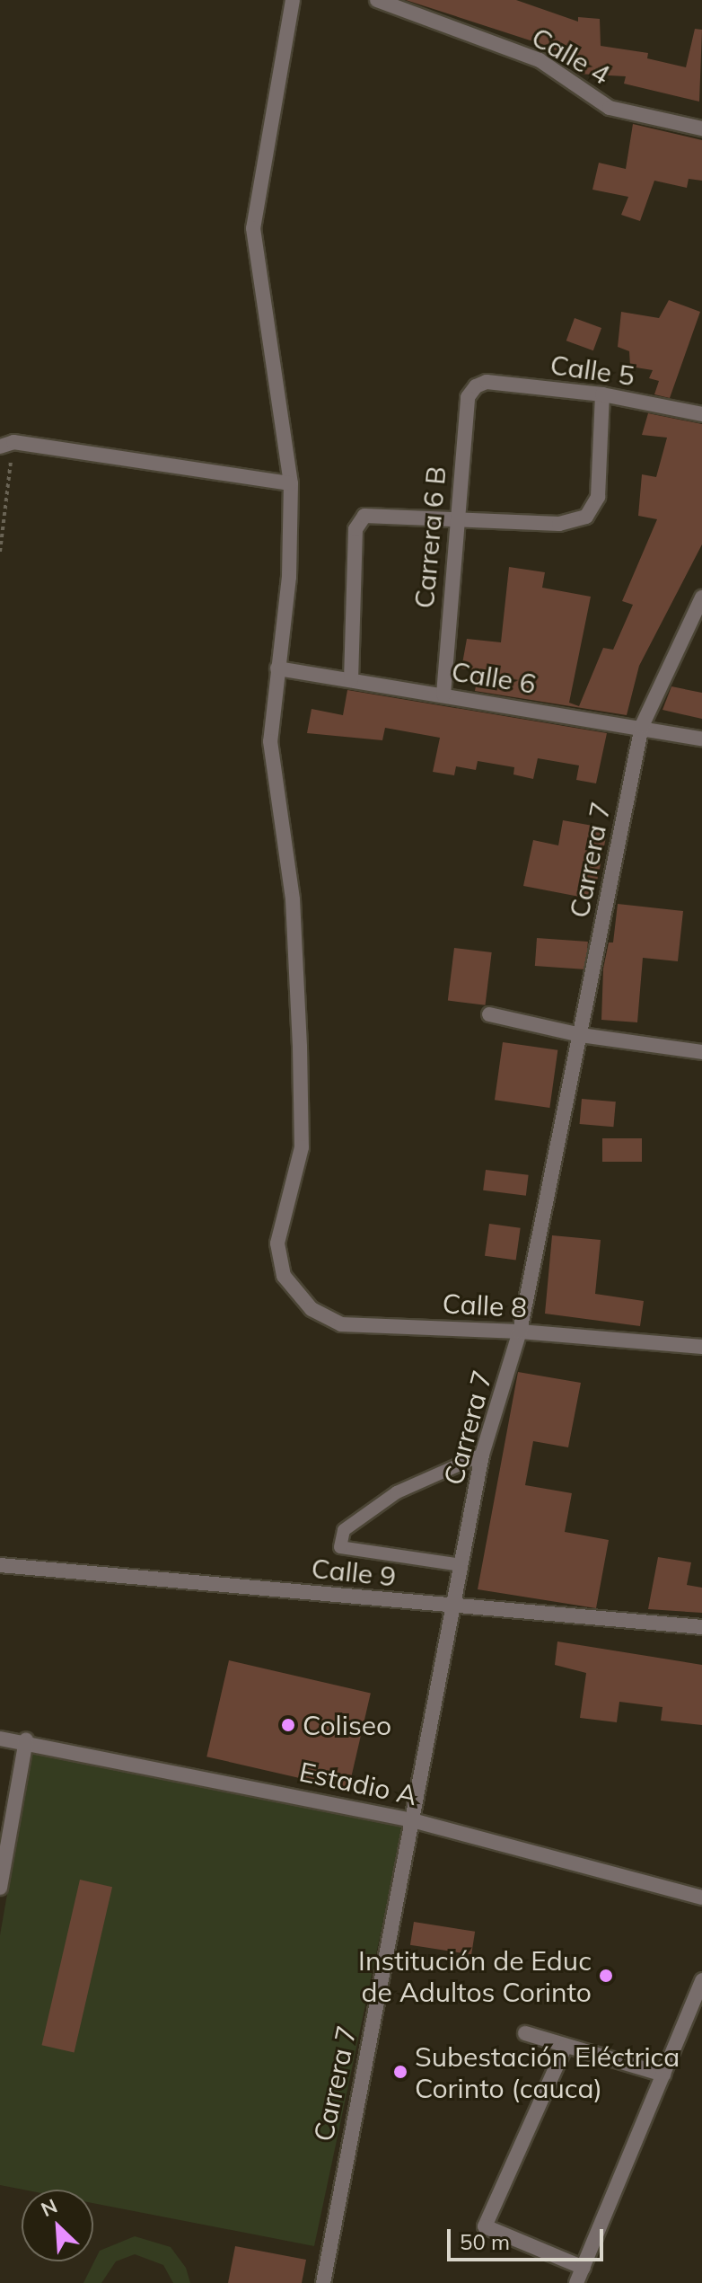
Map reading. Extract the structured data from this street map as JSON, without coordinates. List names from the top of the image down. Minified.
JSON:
{"streets":{"street":["Calle 4","Calle 5","Carrera 6 B","Calle 6","Carrera 7","Calle 8","Calle 9","Estadio A"]},"crossings":[["Calle 5","Carrera 6 B"],["Carrera 6 B","Calle 6"],["Calle 6","Carrera 7"],["Calle 6","Calle 8"],["Carrera 7","Calle 8"],["Carrera 7","Calle 9"],["Carrera 7","Estadio A"]],"places":["Coliseo","Institución de Educ de Adultos Corinto","Subestación Eléctrica Corinto (cauca)"],"scale_bar":"50 m","north":"top left"}
